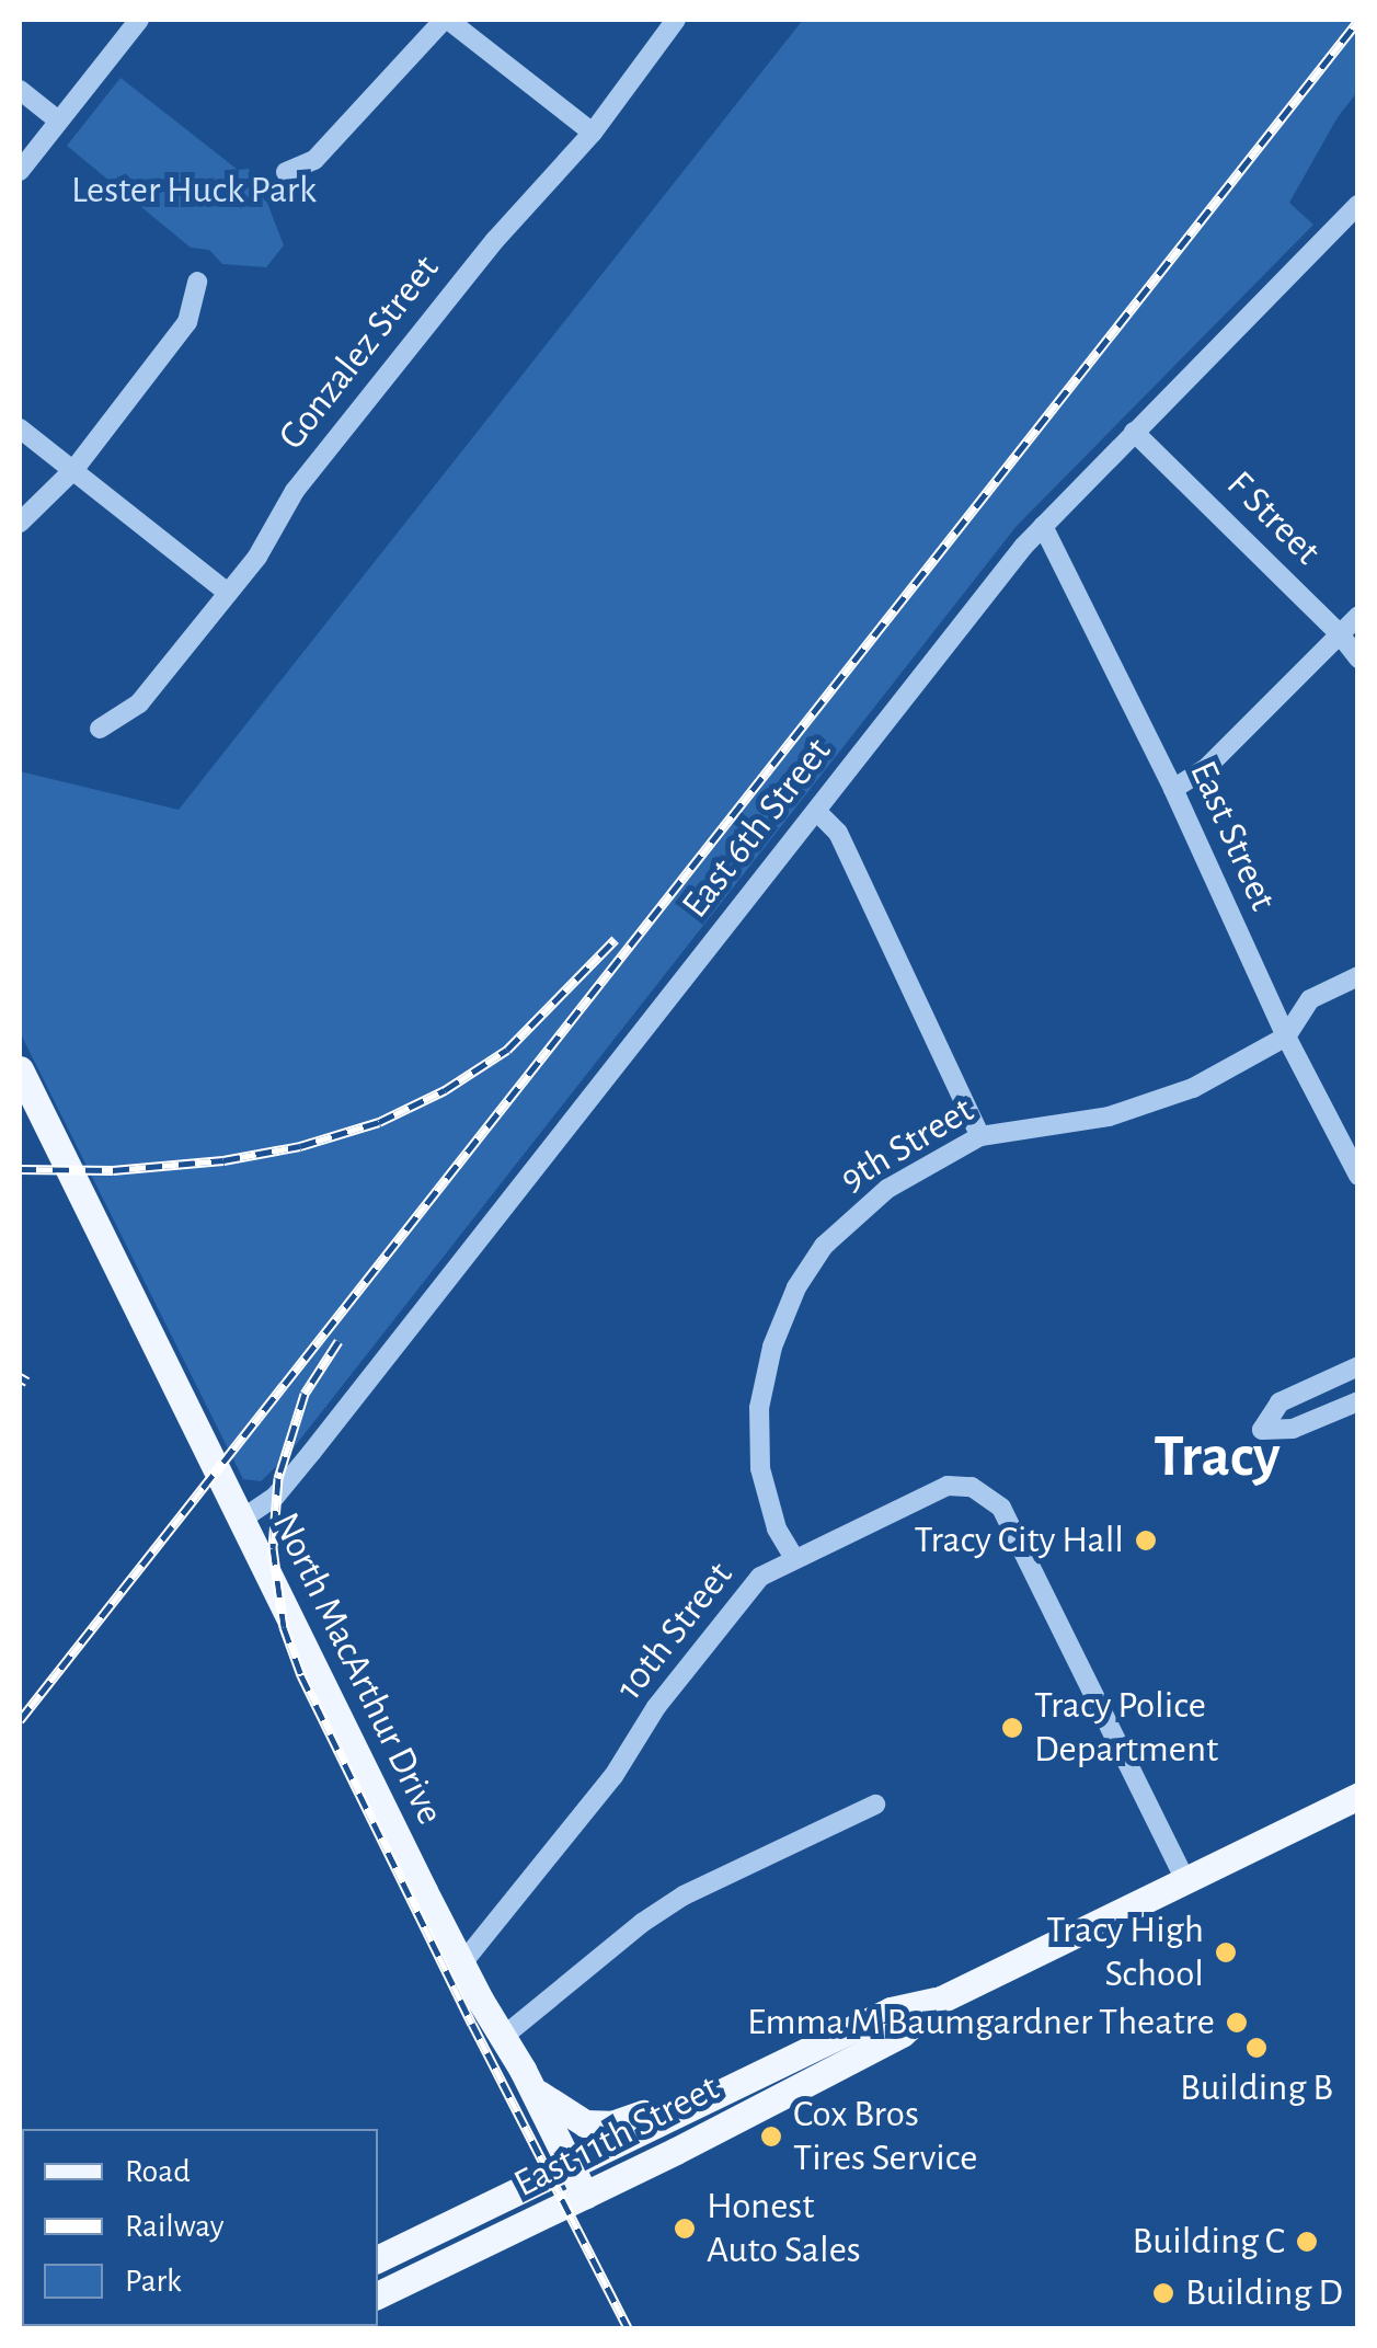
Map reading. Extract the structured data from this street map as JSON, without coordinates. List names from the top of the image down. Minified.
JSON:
{"streets":{"main road":["North MacArthur Drive","East 11th Street"],"street":["Gonzalez Street","F Street","East 6th Street","East Street","9th Street","10th Street"]},"crossings":[["F Street","East 6th Street"],["East 6th Street","East Street"],["East 6th Street","North MacArthur Drive"],["East Street","9th Street"],["9th Street","10th Street"],["10th Street","North MacArthur Drive"],["10th Street","East 11th Street"],["North MacArthur Drive","East 11th Street"]],"districts":["Tracy"],"parks":["Lester Huck Park"],"places":["Tracy City Hall","Tracy Police Department","Tracy High School","Emma M Baumgardner Theatre","Building B","Cox Bros Tires Service","Honest Auto Sales","Building C","Building D"],"legend":["Road","Railway","Park"]}
